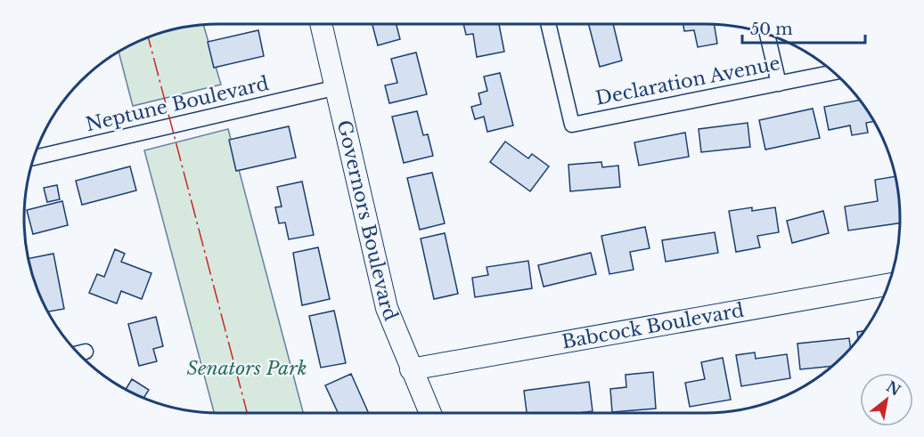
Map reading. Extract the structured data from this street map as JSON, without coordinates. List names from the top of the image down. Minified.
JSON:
{"streets":{"street":["Declaration Avenue","Neptune Boulevard","Governors Boulevard","Babcock Boulevard"]},"crossings":[["Neptune Boulevard","Governors Boulevard"],["Governors Boulevard","Babcock Boulevard"]],"parks":["Senators Park"],"scale_bar":"50 m","north":"top right"}
